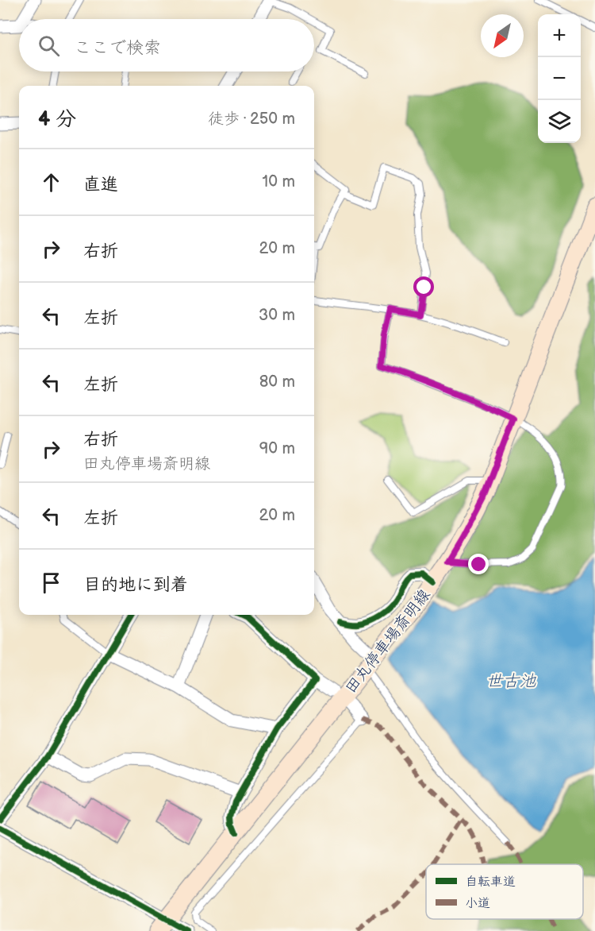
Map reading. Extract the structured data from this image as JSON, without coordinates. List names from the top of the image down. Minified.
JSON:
{"streets":{"main road":["田丸停車場斎明線"]},"water":["世古池"],"legend":["自転車道","小道"],"north":"bottom left","page":{"map_buttons":["+","−"],"search":"ここで検索","heading":["4 分","徒歩 · 250 m"],"list":[["直進","10 m"],["右折","20 m"],["左折","30 m"],["左折","80 m"],["右折","田丸停車場斎明線","90 m"],["左折","20 m"],"目的地に到着"]}}
